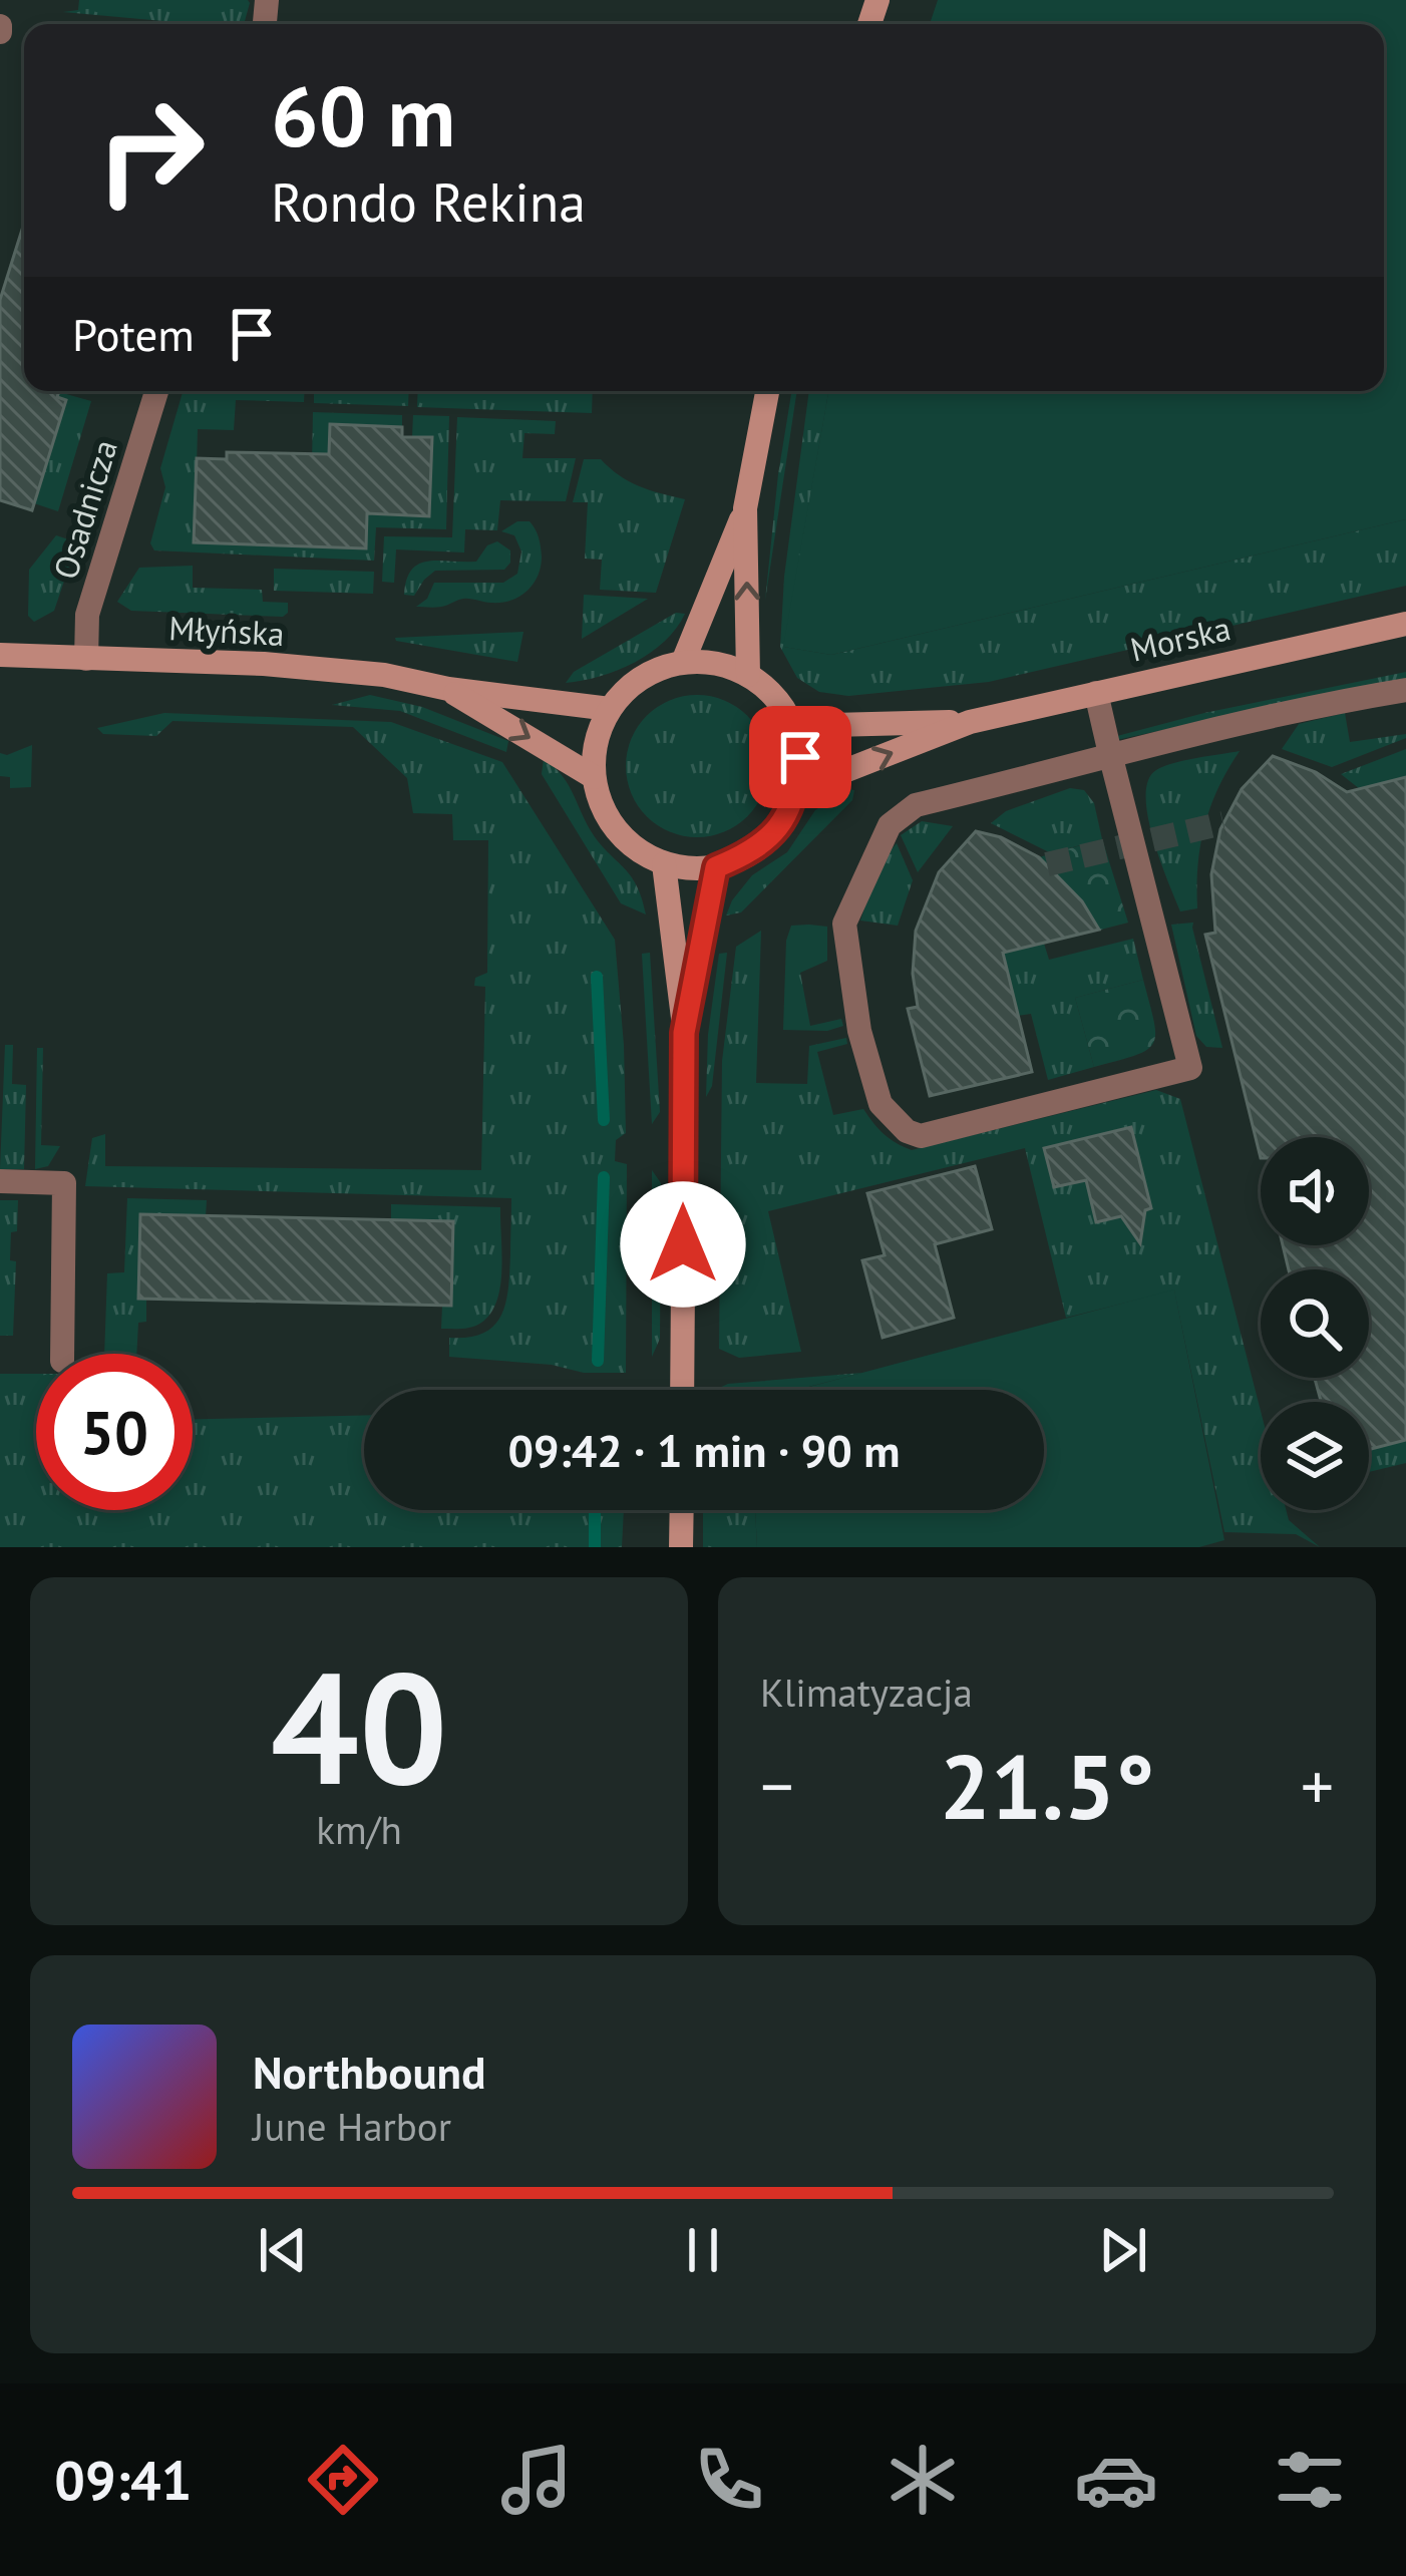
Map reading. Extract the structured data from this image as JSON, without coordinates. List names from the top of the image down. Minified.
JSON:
{"streets":{"main road":["Młyńska","Morska"],"street":["Osadnicza"]},"crossings":[["Osadnicza","Młyńska"],["Młyńska","Morska"]],"page":{"turn":["60 m","Rondo Rekina"],"then":"Potem","limit":"50","trip":"09:42 · 1 min · 90 m","tile":[["40","km/h"],"Klimatyzacja"],"heat":["−","21.5°","+"],"song":["Northbound","June Harbor"],"tabs":"09:41"}}
